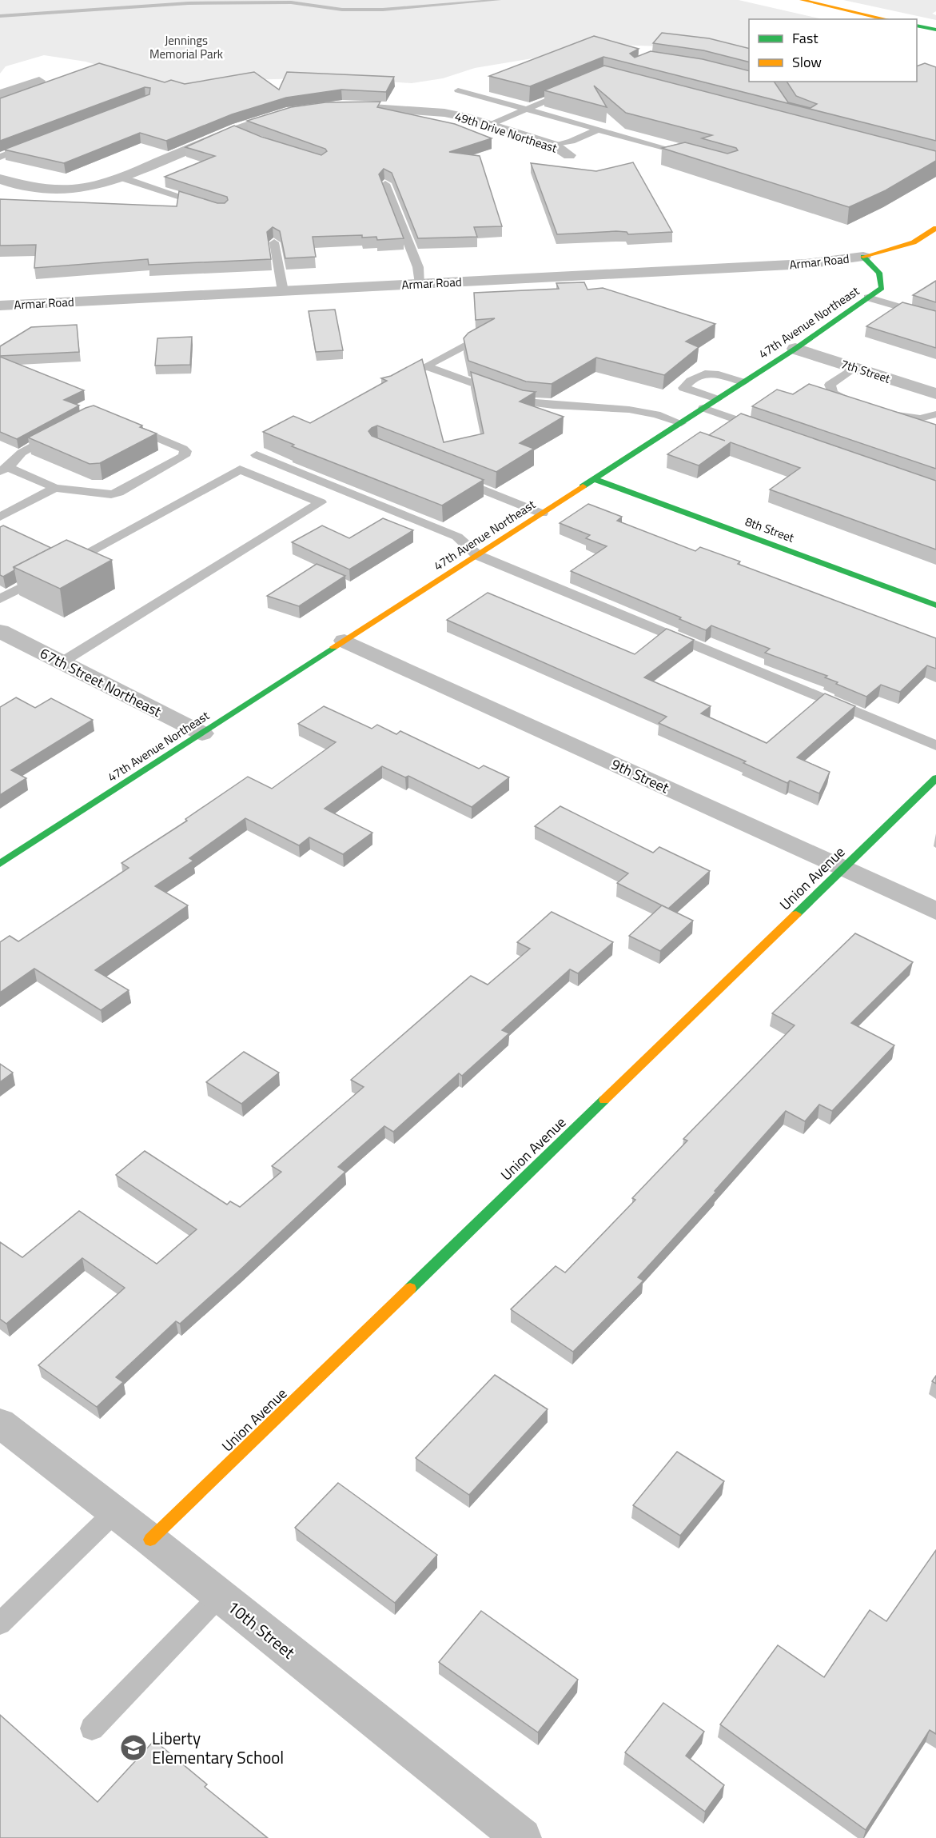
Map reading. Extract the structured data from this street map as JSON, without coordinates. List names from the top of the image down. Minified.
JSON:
{"streets":{"street":["49th Drive Northeast","Armar Road","47th Avenue Northeast","7th Street","8th Street","67th Street Northeast","9th Street","Union Avenue","10th Street"]},"crossings":[["Armar Road","47th Avenue Northeast"],["47th Avenue Northeast","7th Street"],["47th Avenue Northeast","8th Street"],["47th Avenue Northeast","67th Street Northeast"],["47th Avenue Northeast","9th Street"],["9th Street","Union Avenue"],["Union Avenue","10th Street"]],"parks":["Jennings Memorial Park"],"places":{"school or university":["Liberty Elementary School"]},"legend":["Fast","Slow"]}
